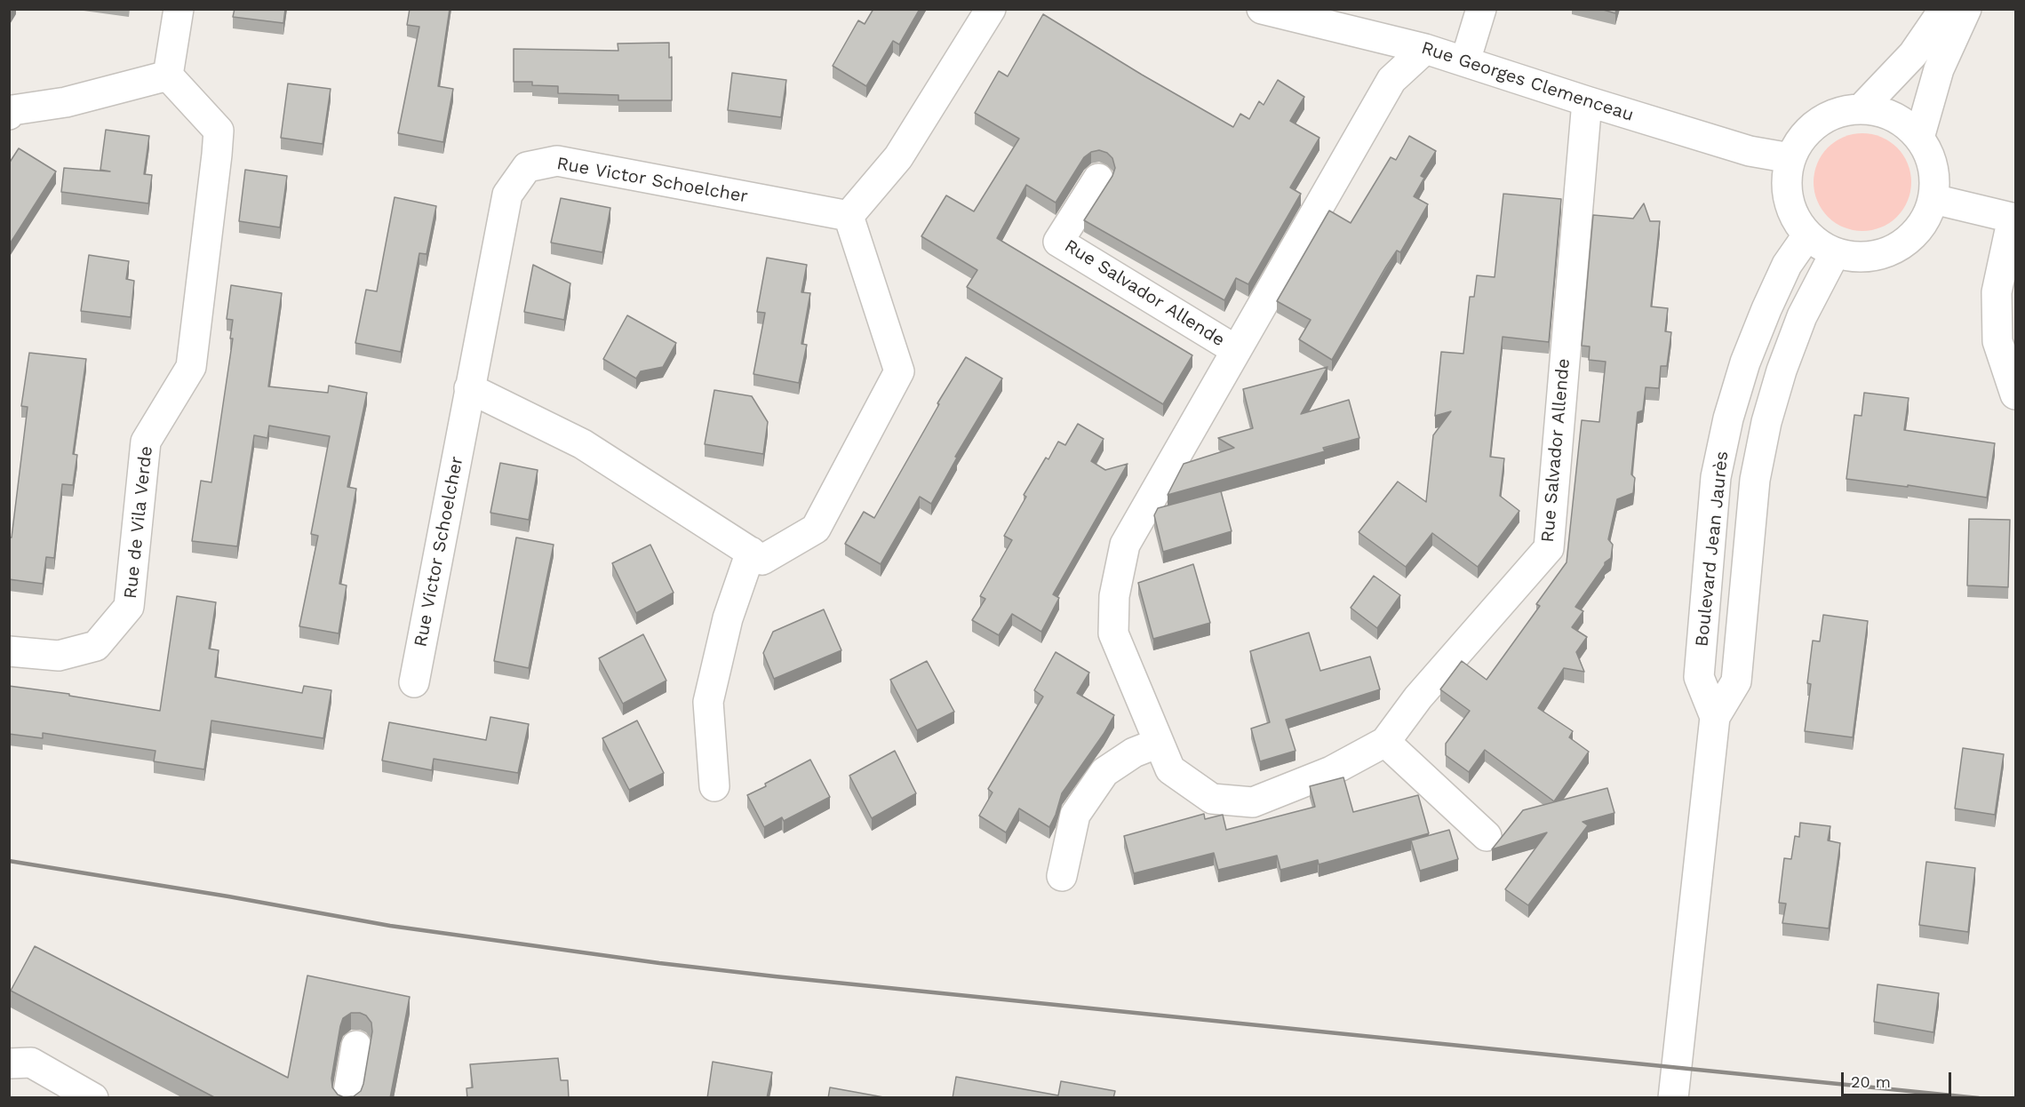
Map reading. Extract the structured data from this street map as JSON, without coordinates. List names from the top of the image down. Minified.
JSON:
{"streets":{"street":["Rue Georges Clemenceau","Rue Victor Schoelcher","Rue Salvador Allende","Rue de Vila Verde","Boulevard Jean Jaurès"]},"crossings":[["Rue Georges Clemenceau","Rue Salvador Allende"],["Rue Georges Clemenceau","Boulevard Jean Jaurès"]],"scale_bar":"20 m"}
